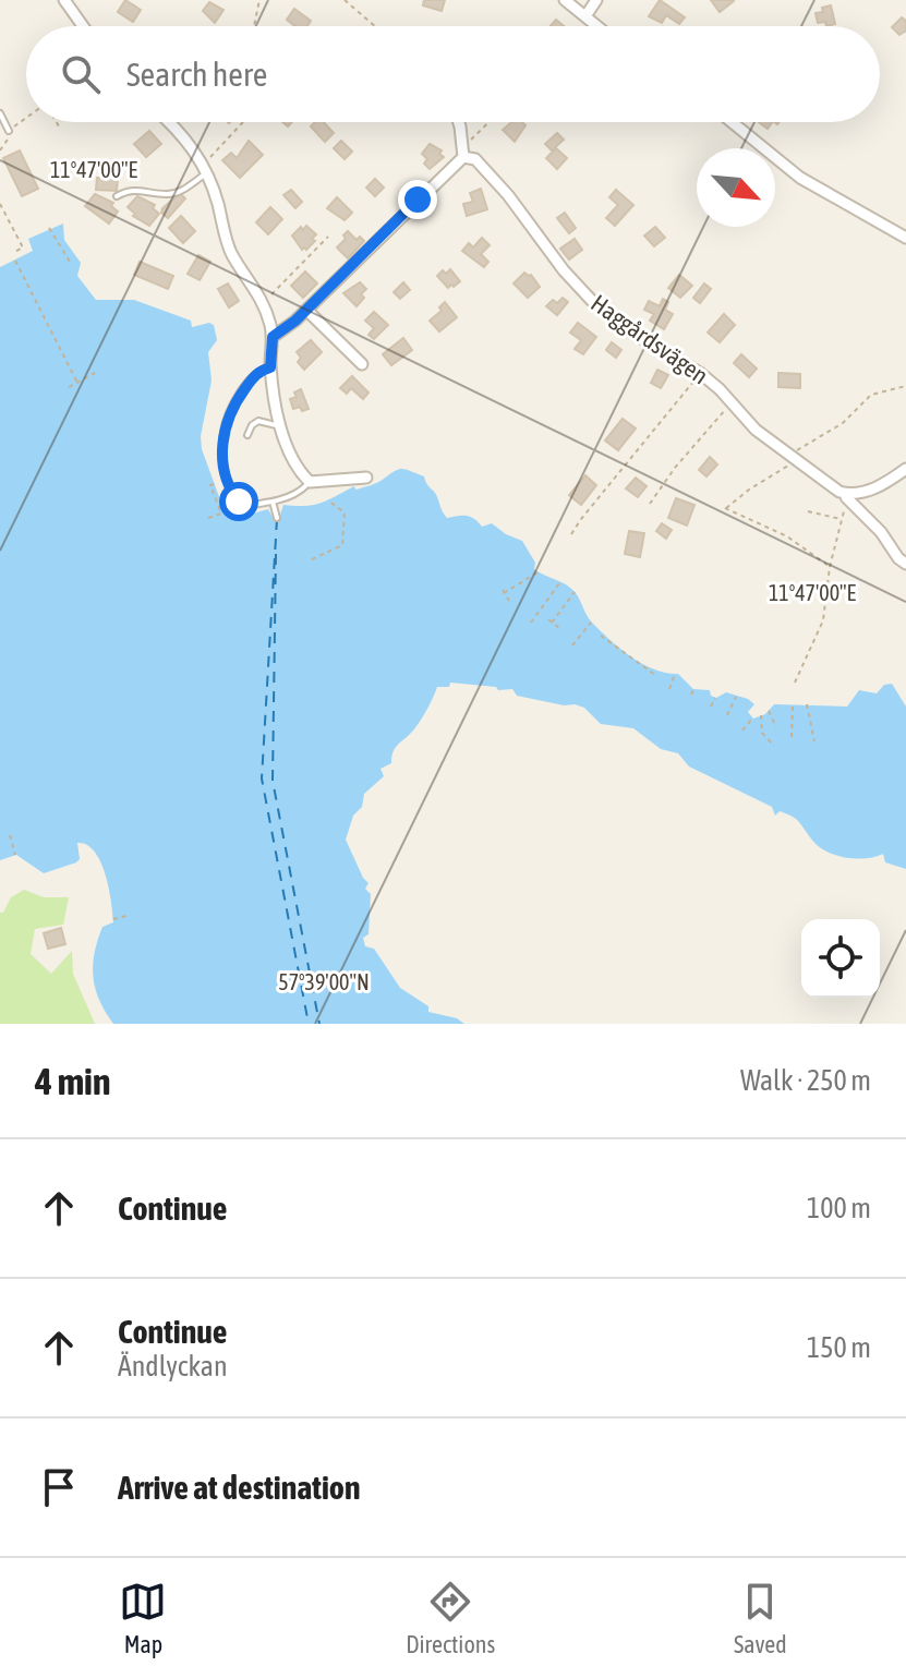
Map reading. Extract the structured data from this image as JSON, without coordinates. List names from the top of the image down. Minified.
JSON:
{"streets":{"street":["Haggårdsvägen"]},"north":"bottom right","page":{"search":"Search here","heading":["4 min","Walk · 250 m"],"list":[["Continue","100 m"],["Continue","Ändlyckan","150 m"],"Arrive at destination"],"nav":["Map","Directions","Saved"]},"coordinates":["11°47'00\"E","57°39'00\"N"]}
